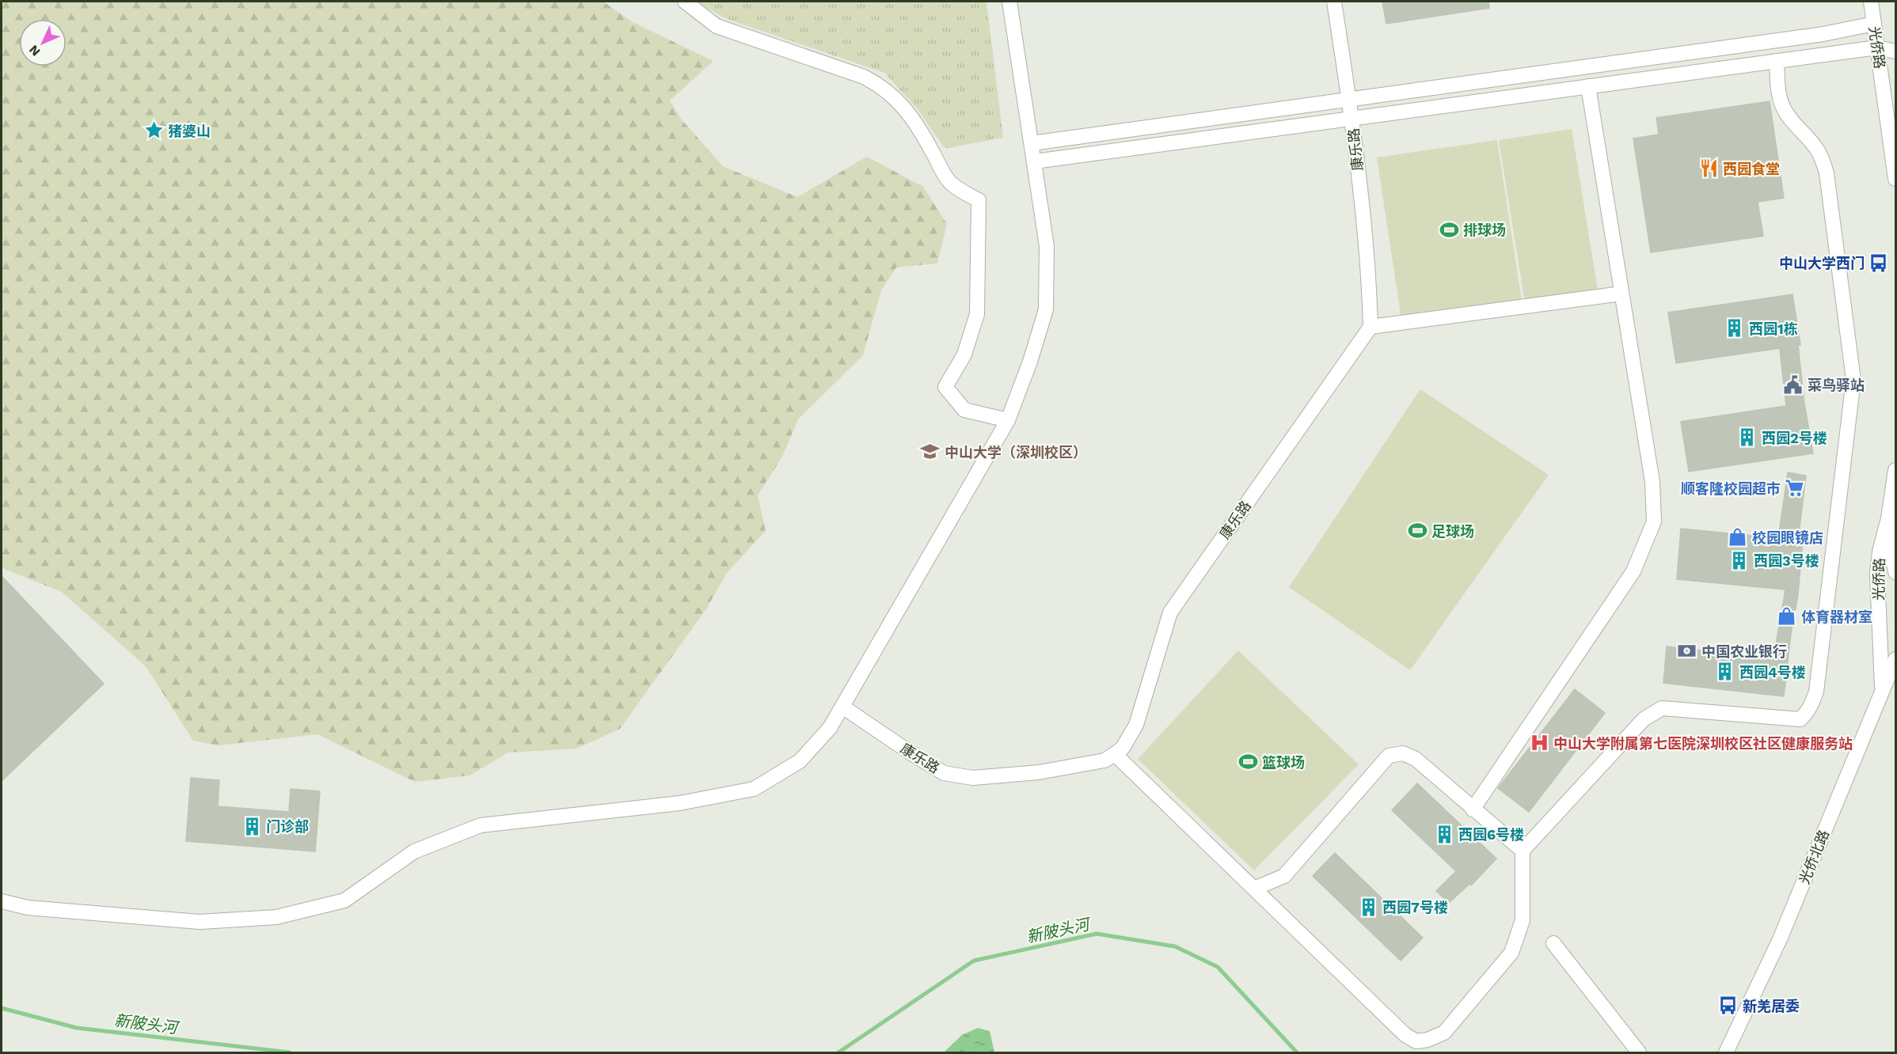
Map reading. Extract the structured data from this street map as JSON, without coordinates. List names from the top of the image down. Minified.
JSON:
{"streets":{"street":["光侨路","康乐路","光侨北路"]},"crossings":[["光侨路","光侨北路"]],"water":["新陂头河"],"places":{"place":["猪婆山"],"restaurant":["西园食堂"],"sports":["排球场","足球场","篮球场"],"bus stop":["中山大学西门","新羌居委"],"building":["西园1栋","西园2号楼","西园3号楼","西园4号楼","门诊部","西园6号楼","西园7号楼"],"public building":["菜鸟驿站"],"school or university":["中山大学（深圳校区）"],"supermarket":["顺客隆校园超市"],"shop":["校园眼镜店","体育器材室"],"bank":["中国农业银行"],"hospital":["中山大学附属第七医院深圳校区社区健康服务站"]},"north":"bottom left"}
